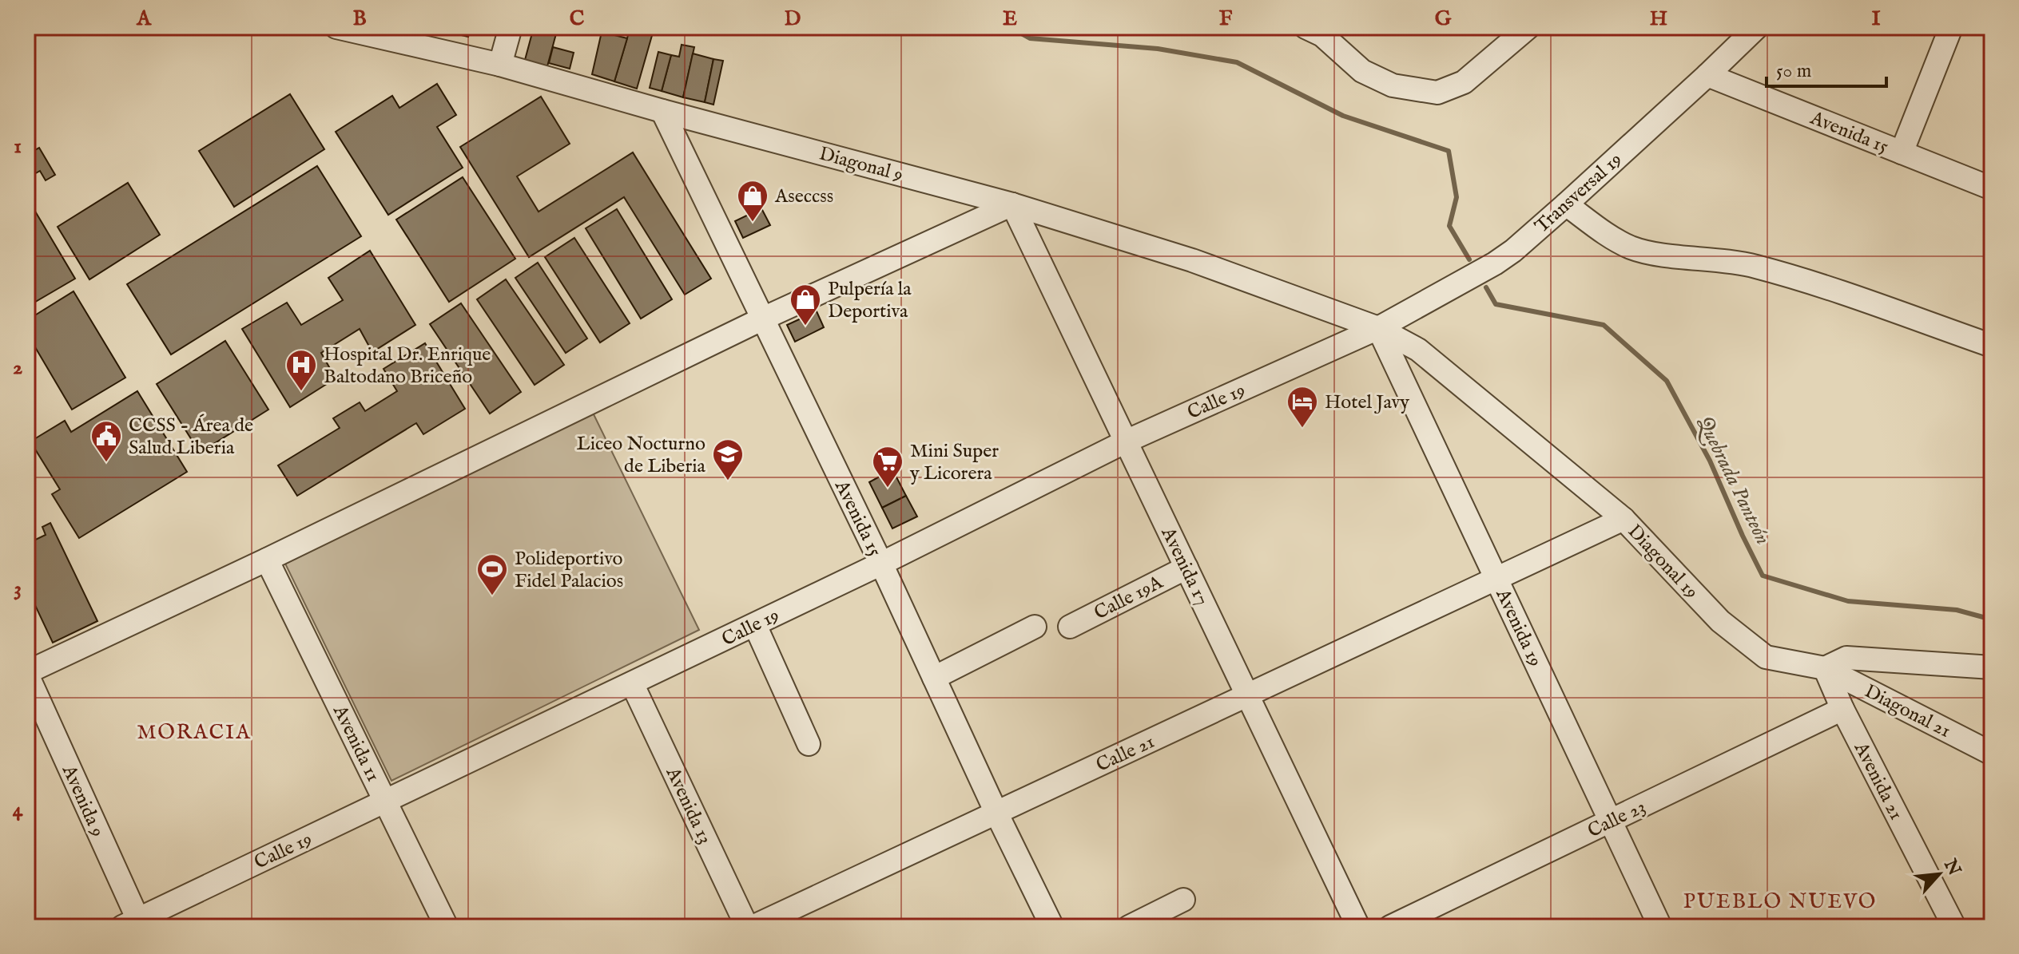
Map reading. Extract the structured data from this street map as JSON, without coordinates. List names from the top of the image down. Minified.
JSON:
{"streets":{"street":["Avenida 15","Diagonal 9","Transversal 19","Calle 19","Diagonal 19","Avenida 17","Calle 19A","Avenida 19","Diagonal 21","Avenida 11","Calle 21","Avenida 21","Avenida 9","Avenida 13","Calle 23"]},"crossings":[["Avenida 15","Diagonal 9"],["Avenida 15","Transversal 19"],["Avenida 15","Calle 19"],["Avenida 15","Calle 21"],["Diagonal 9","Transversal 19"],["Diagonal 9","Calle 19"],["Diagonal 9","Diagonal 19"],["Diagonal 9","Avenida 17"],["Diagonal 9","Avenida 19"],["Transversal 19","Calle 19"],["Transversal 19","Diagonal 19"],["Transversal 19","Avenida 19"],["Calle 19","Diagonal 19"],["Calle 19","Avenida 17"],["Calle 19","Avenida 19"],["Calle 19","Avenida 11"],["Calle 19","Avenida 9"],["Calle 19","Avenida 13"],["Diagonal 19","Avenida 19"],["Diagonal 19","Diagonal 21"],["Diagonal 19","Calle 21"],["Diagonal 19","Avenida 21"],["Avenida 17","Calle 19A"],["Avenida 17","Calle 21"],["Avenida 19","Calle 21"],["Avenida 19","Calle 23"],["Diagonal 21","Avenida 21"],["Avenida 21","Calle 23"]],"districts":["MORACIA","PUEBLO NUEVO"],"water":["Quebrada Panteón"],"places":{"shop":["Aseccss","Pulpería la Deportiva"],"hospital":["Hospital Dr. Enrique Baltodano Briceño"],"hotel":["Hotel Javy"],"public building":["CCSS - Área de Salud Liberia"],"school or university":["Liceo Nocturno de Liberia"],"supermarket":["Mini Super y Licorera"],"sports":["Polideportivo Fidel Palacios"]},"scale_bar":"50 m","north":"top right","grid":{"columns":["A","B","C","D","E","F","G","H","I"],"rows":["1","2","3","4"]}}
